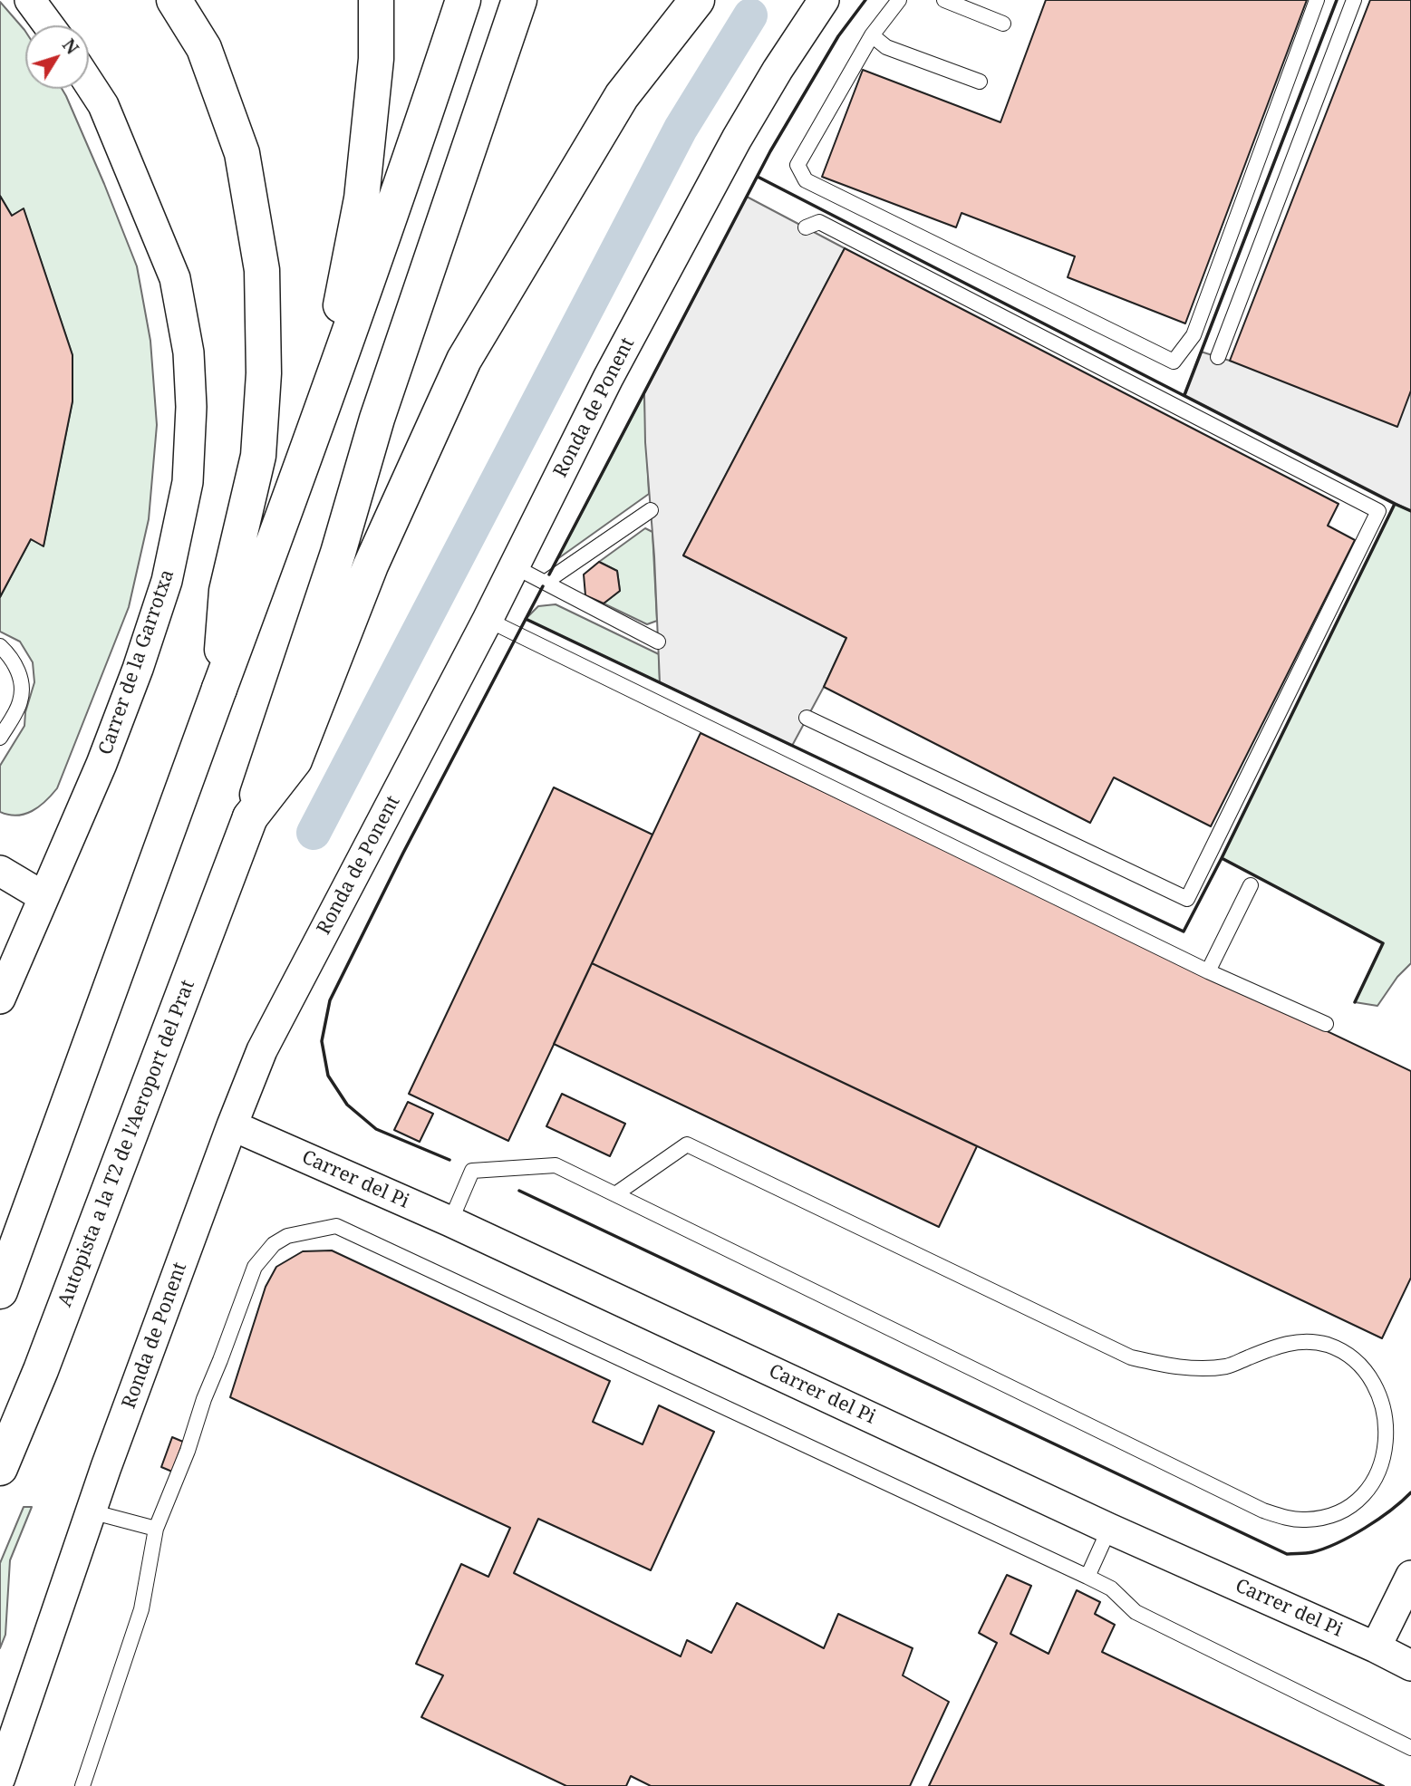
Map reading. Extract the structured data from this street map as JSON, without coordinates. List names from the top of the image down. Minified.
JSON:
{"streets":{"highway":["Autopista a la T2 de l'Aeroport del Prat"],"street":["Ronda de Ponent","Carrer de la Garrotxa","Carrer del Pi"]},"crossings":[["Ronda de Ponent","Carrer del Pi"]],"north":"top right"}
